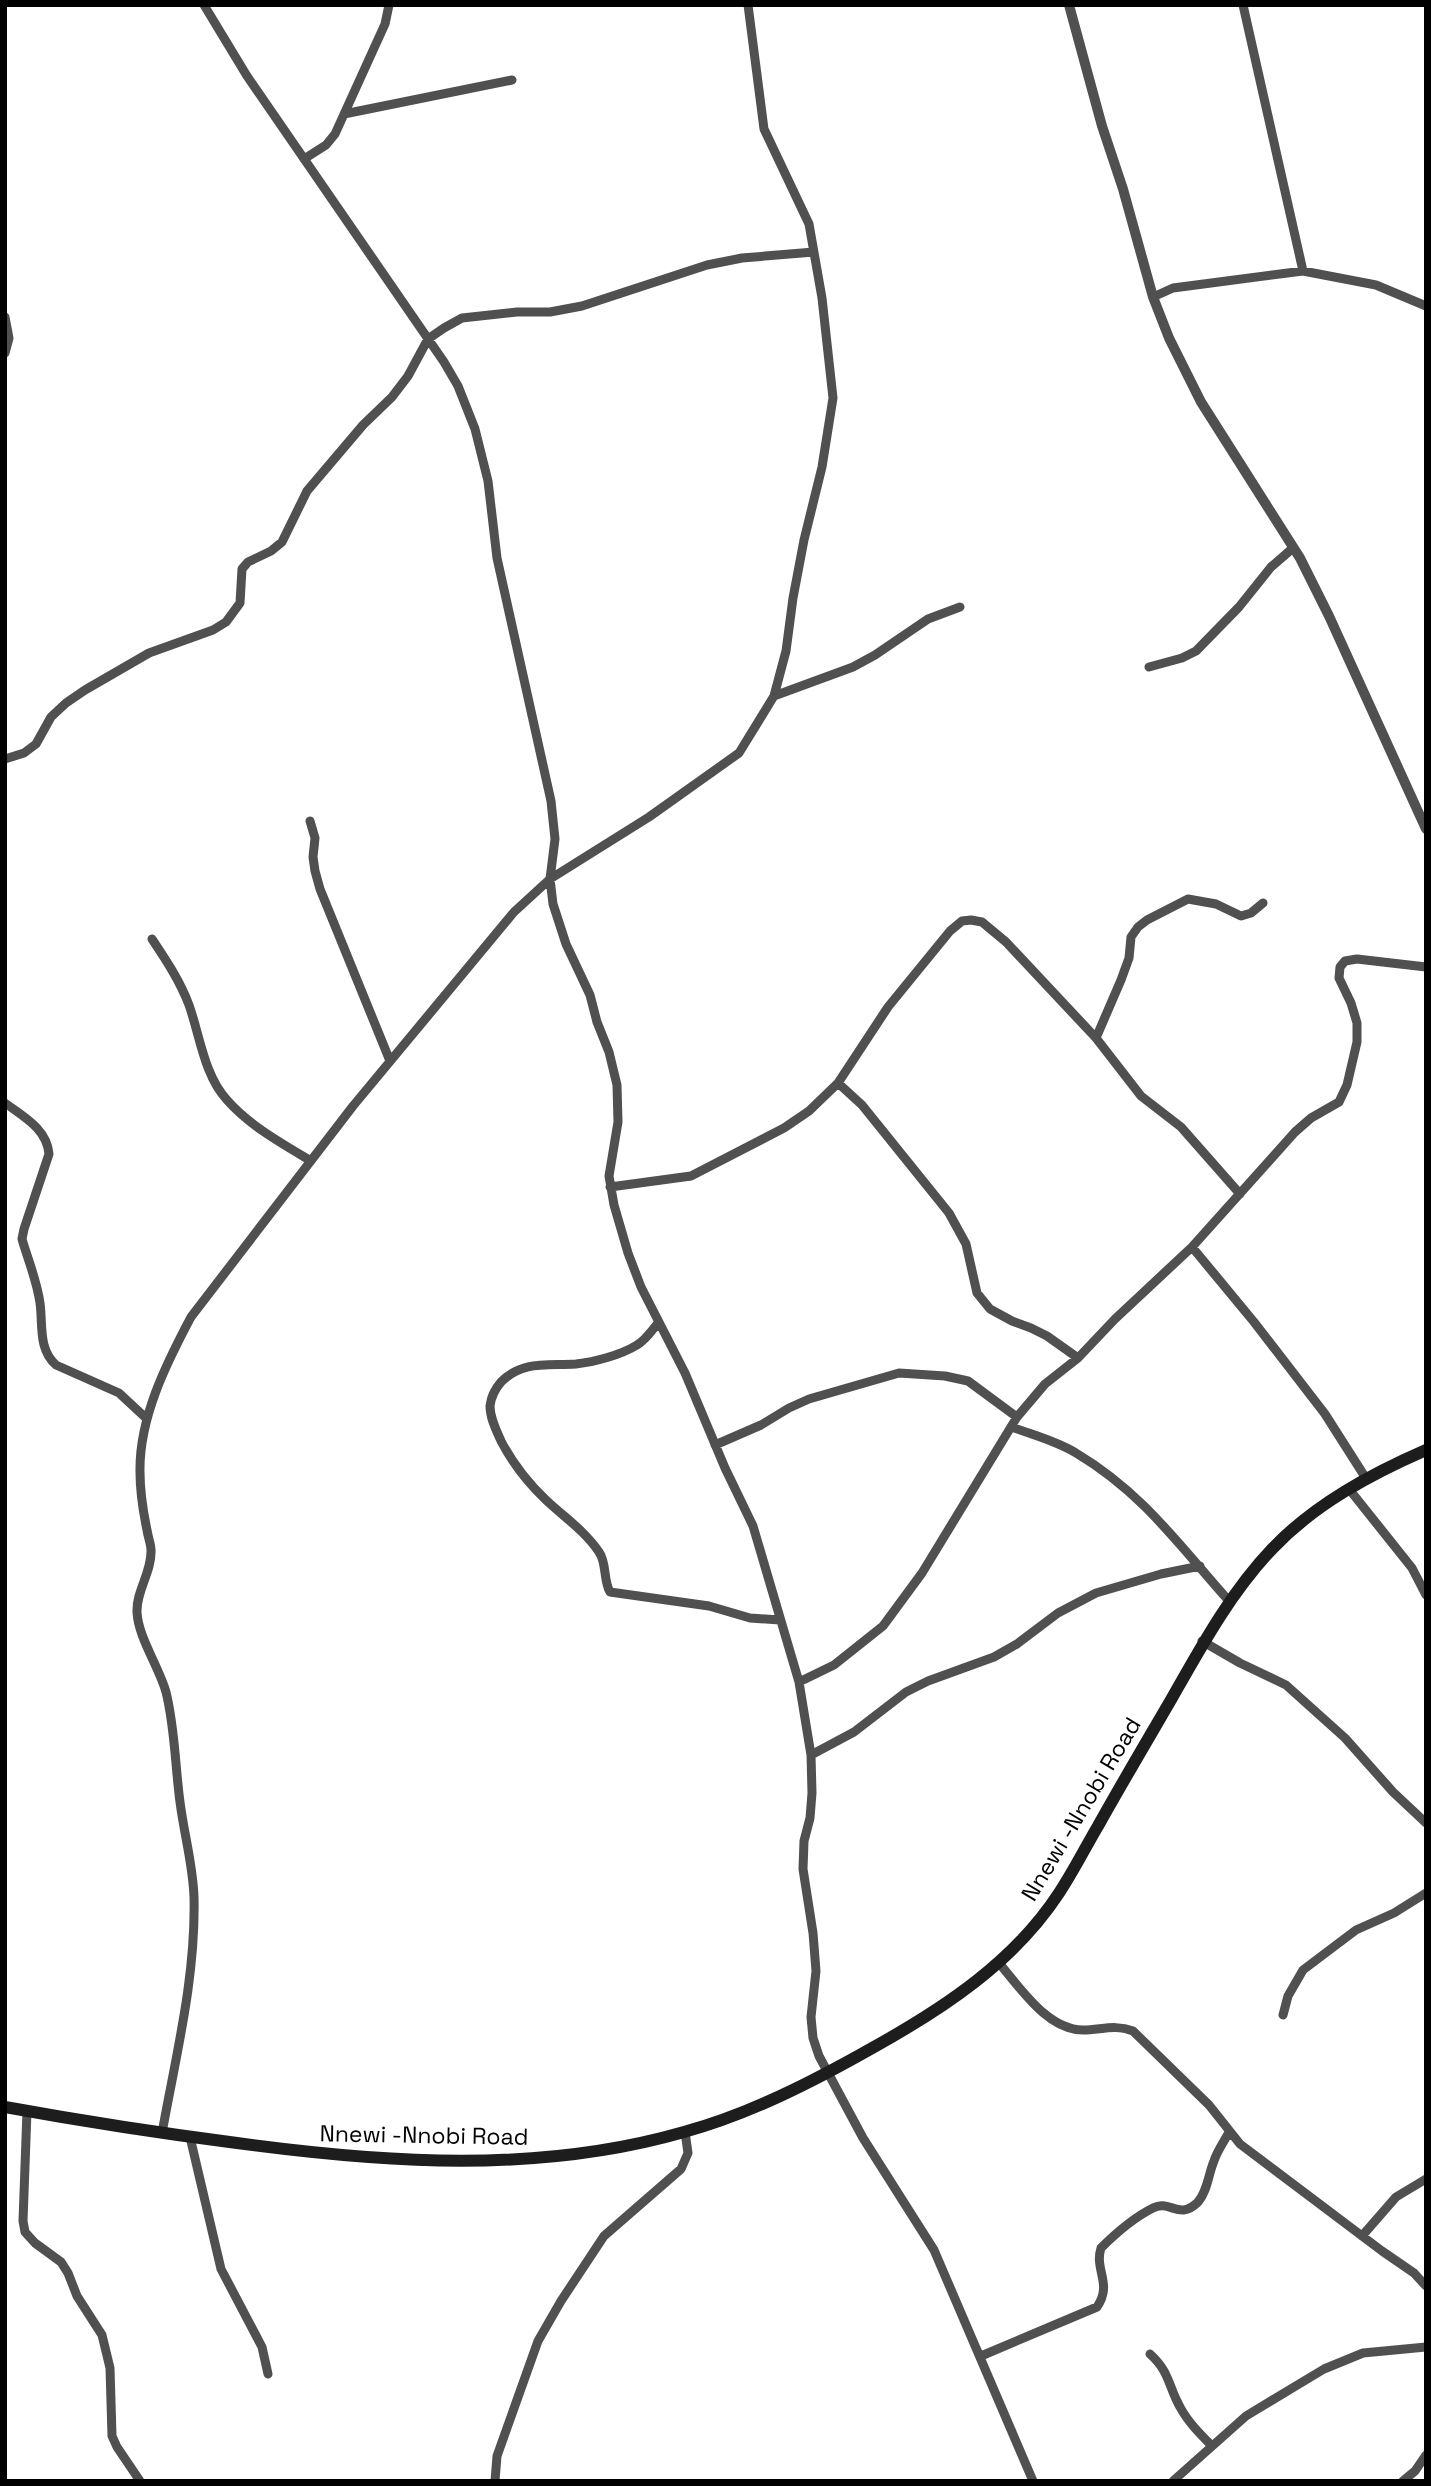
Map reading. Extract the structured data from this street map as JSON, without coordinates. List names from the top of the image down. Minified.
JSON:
{"streets":{"main road":["Nnewi -Nnobi Road"]}}
